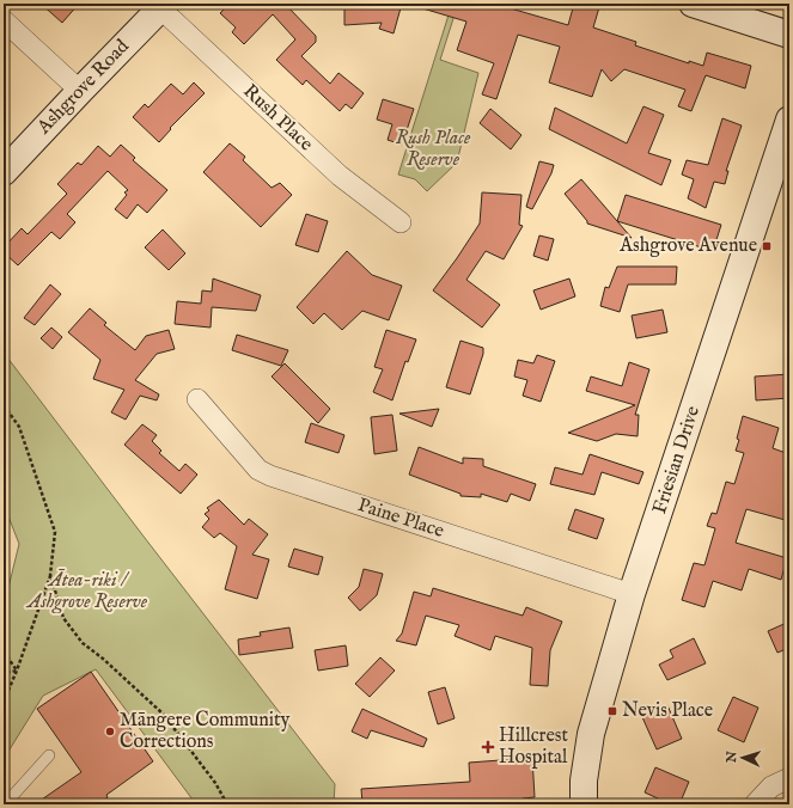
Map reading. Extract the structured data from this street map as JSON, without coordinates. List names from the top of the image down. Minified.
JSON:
{"streets":{"street":["Ashgrove Road","Rush Place","Friesian Drive","Paine Place"]},"crossings":[["Ashgrove Road","Rush Place"],["Friesian Drive","Paine Place"]],"parks":["Rush Place Reserve","Ātea-riki / Ashgrove Reserve"],"places":{"transit":["Ashgrove Avenue","Nevis Place"],"other":["Māngere Community Corrections"],"health":["Hillcrest Hospital"]},"north":"left"}
